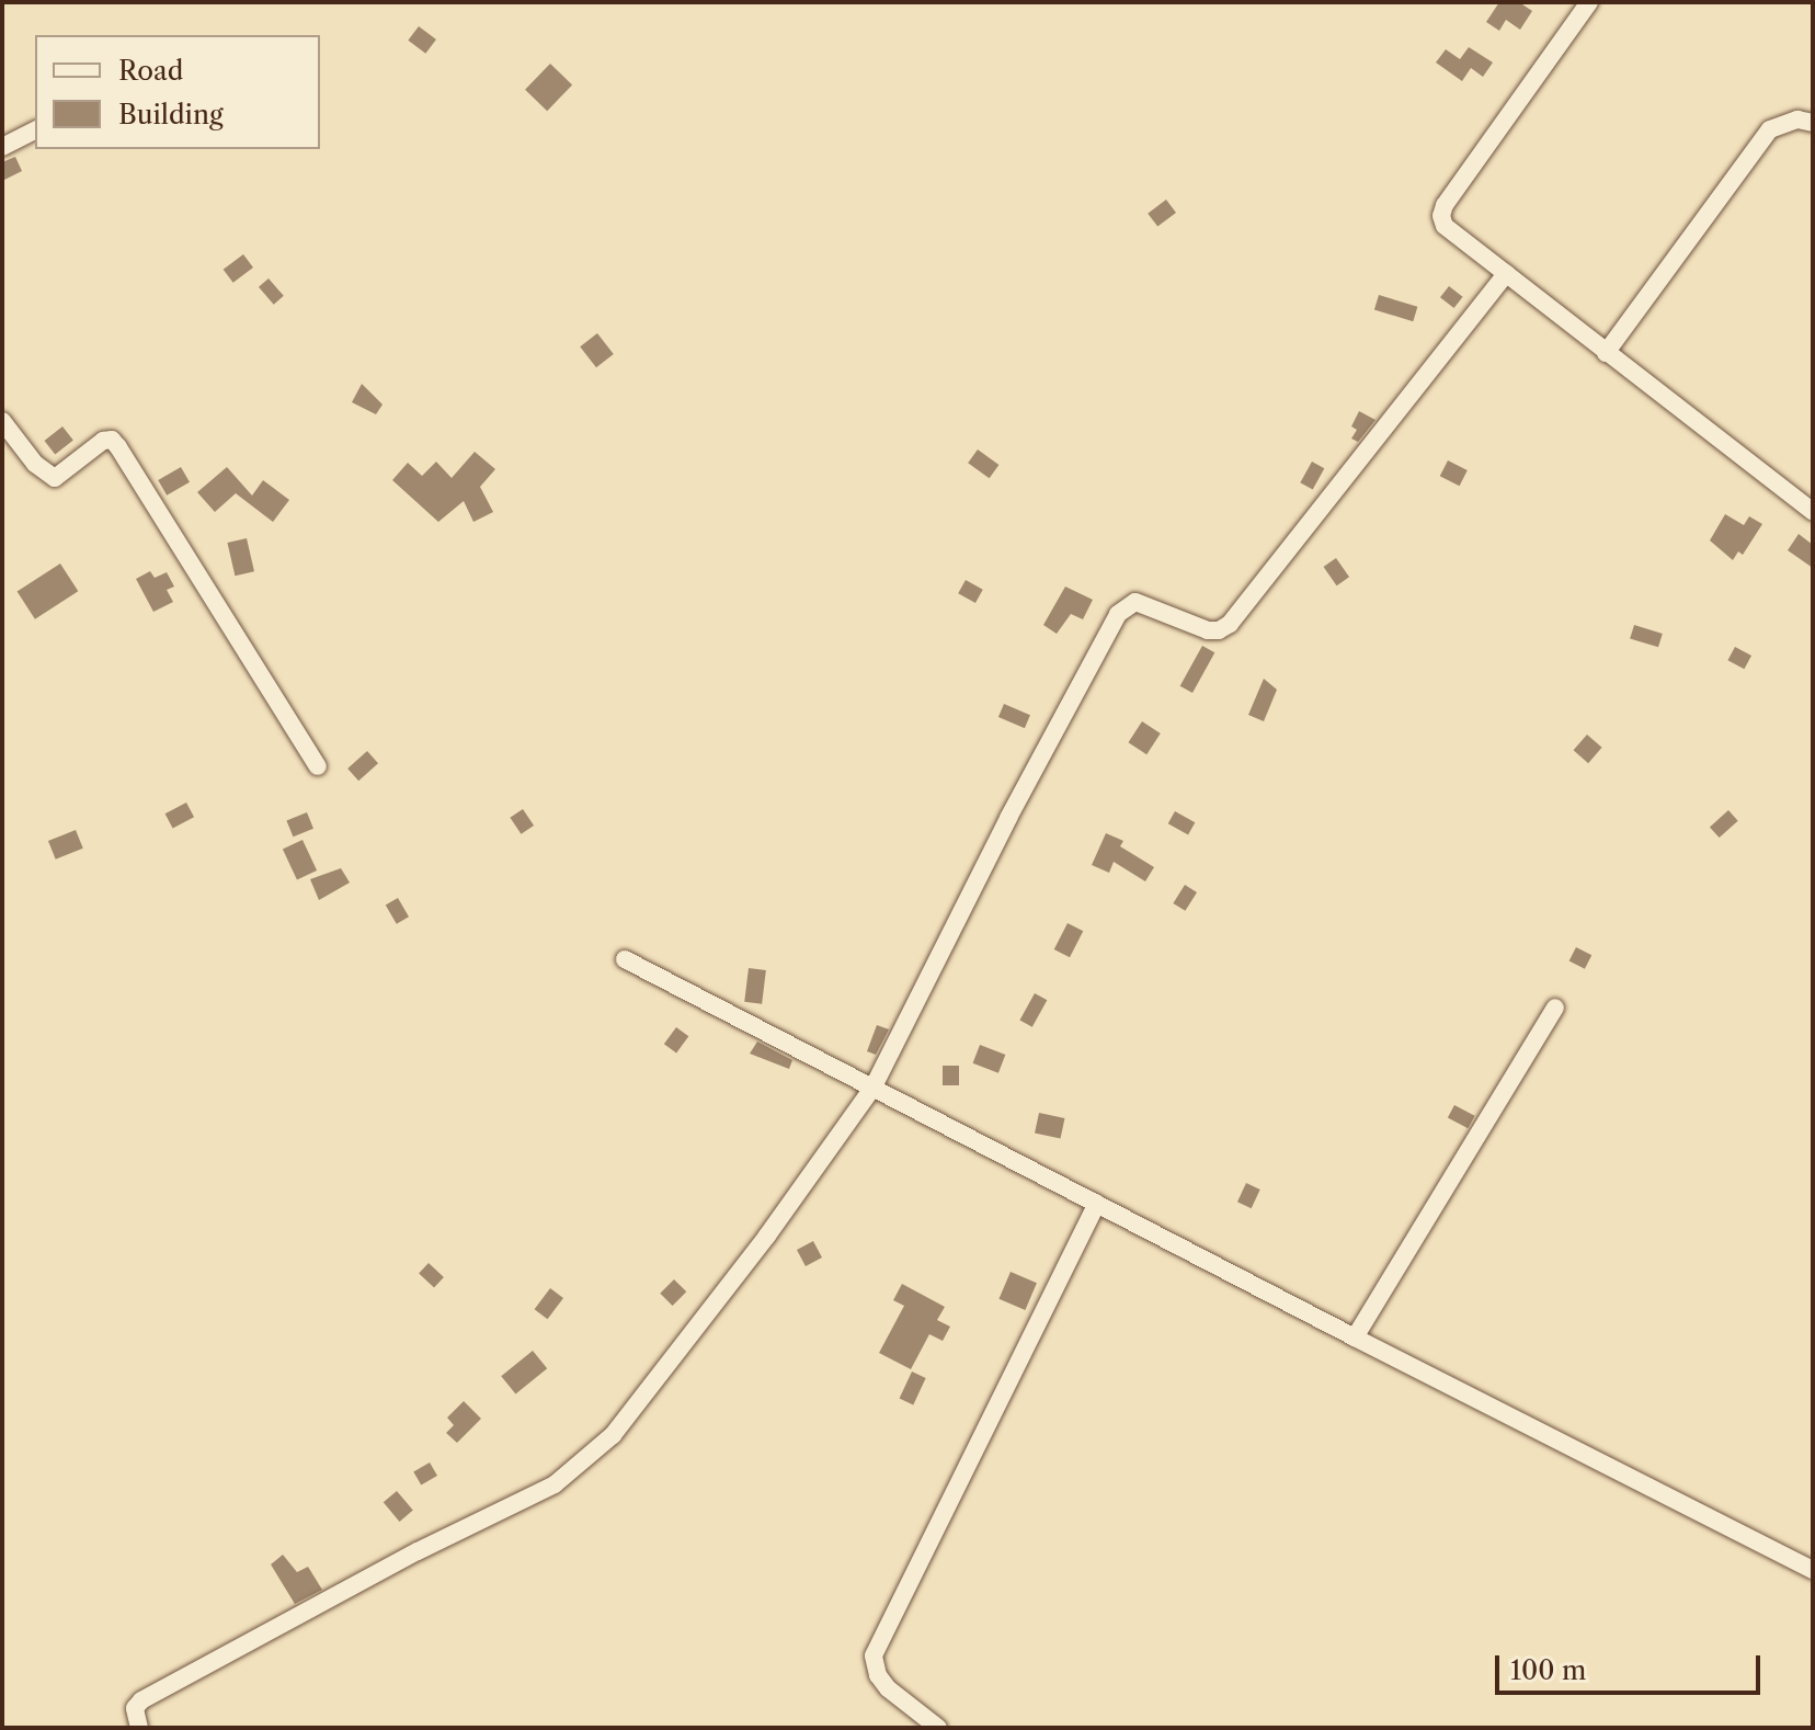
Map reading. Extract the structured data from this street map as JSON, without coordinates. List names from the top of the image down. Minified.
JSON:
{"legend":["Road","Building"],"scale_bar":"100 m"}
